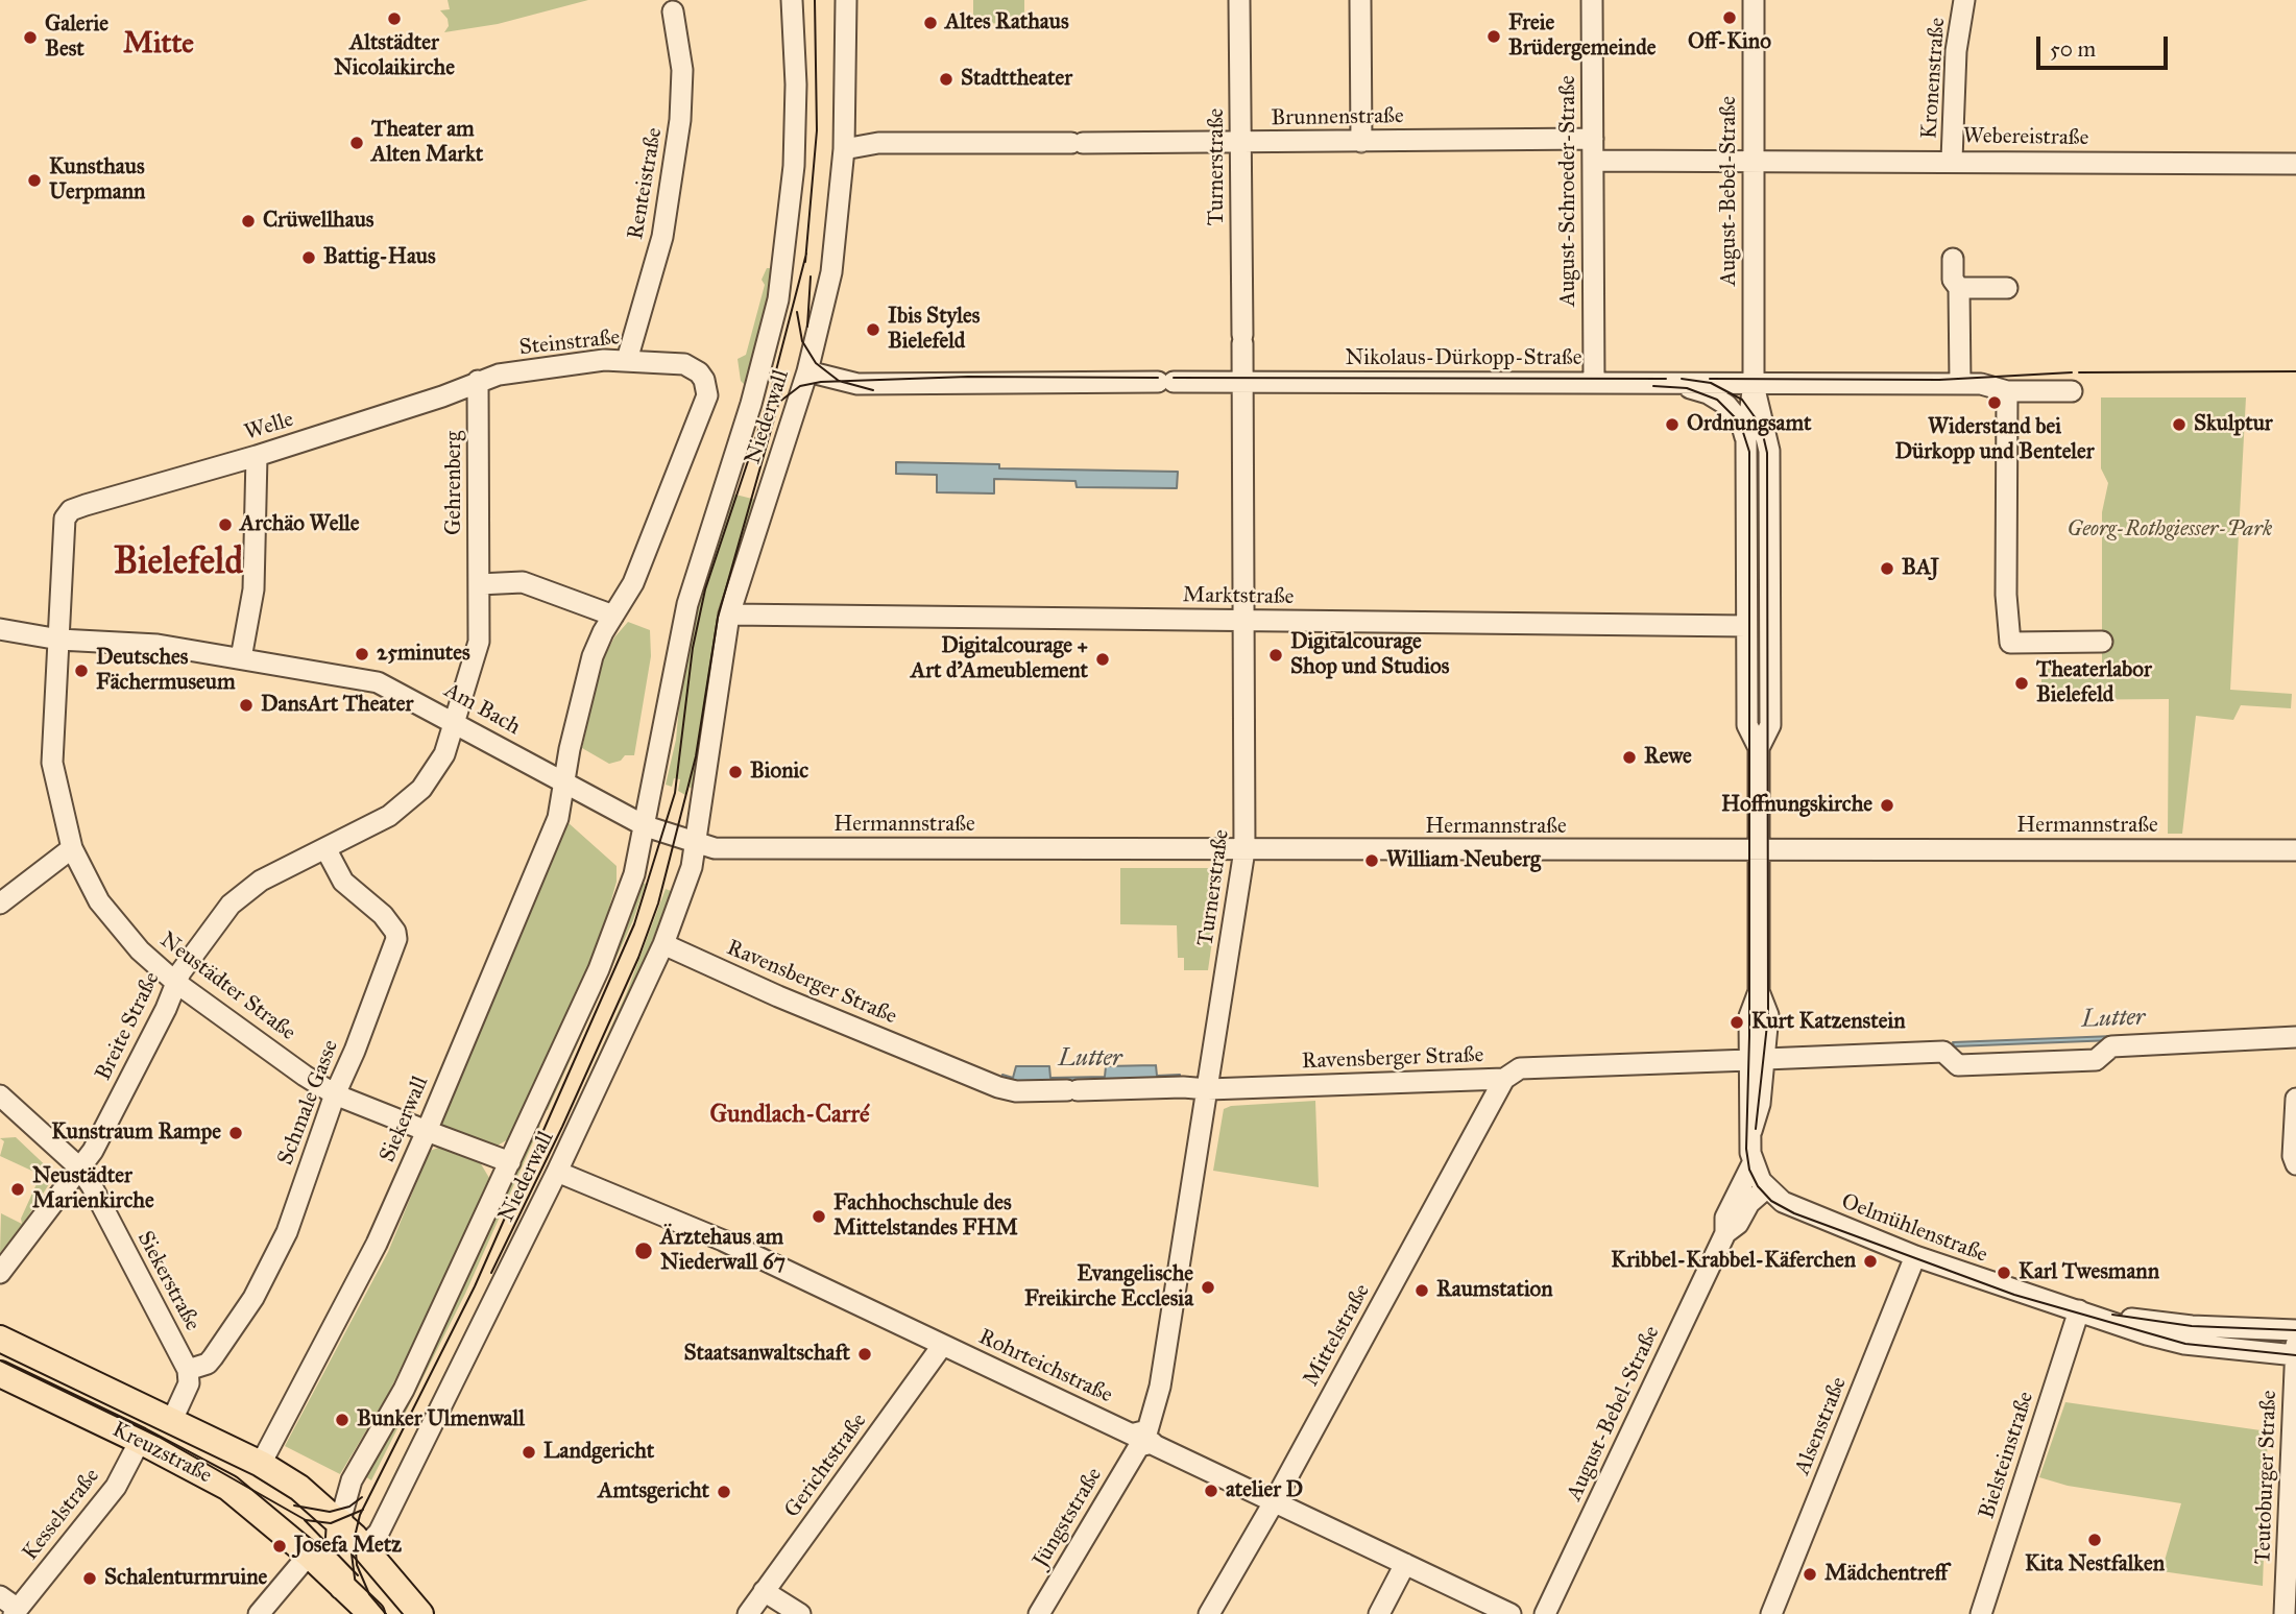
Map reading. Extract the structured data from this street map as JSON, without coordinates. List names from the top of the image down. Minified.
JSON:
{"streets":{"main road":["Kreuzstraße"],"street":["Kronenstraße","Brunnenstraße","Webereistraße","Turnerstraße","Renteistraße","August-Schroeder-Straße","August-Bebel-Straße","Steinstraße","Nikolaus-Dürkopp-Straße","Niederwall","Welle","Gehrenberg","Marktstraße","Am Bach","Hermannstraße","Ravensberger Straße","Neustädter Straße","Breite Straße","Schmale Gasse","Siekerwall","Oelmühlenstraße","Siekerstraße","Mittelstraße","Rohrteichstraße","Alsenstraße","Bielsteinstraße","Gerichtstraße","Teutoburger Straße","Kesselstraße","Jüngststraße"]},"crossings":[["Kronenstraße","Webereistraße"],["Brunnenstraße","Turnerstraße"],["Brunnenstraße","August-Schroeder-Straße"],["Brunnenstraße","Niederwall"],["Webereistraße","August-Bebel-Straße"],["Turnerstraße","Nikolaus-Dürkopp-Straße"],["Turnerstraße","Marktstraße"],["Turnerstraße","Hermannstraße"],["Turnerstraße","Ravensberger Straße"],["Turnerstraße","Rohrteichstraße"],["Turnerstraße","Jüngststraße"],["Renteistraße","Steinstraße"],["August-Schroeder-Straße","Nikolaus-Dürkopp-Straße"],["August-Bebel-Straße","Nikolaus-Dürkopp-Straße"],["August-Bebel-Straße","Marktstraße"],["August-Bebel-Straße","Hermannstraße"],["August-Bebel-Straße","Ravensberger Straße"],["August-Bebel-Straße","Oelmühlenstraße"],["Steinstraße","Welle"],["Steinstraße","Gehrenberg"],["Nikolaus-Dürkopp-Straße","Niederwall"],["Niederwall","Marktstraße"],["Niederwall","Am Bach"],["Niederwall","Hermannstraße"],["Niederwall","Ravensberger Straße"],["Niederwall","Neustädter Straße"],["Niederwall","Rohrteichstraße"],["Niederwall","Kreuzstraße"],["Welle","Gehrenberg"],["Welle","Neustädter Straße"],["Gehrenberg","Am Bach"],["Gehrenberg","Breite Straße"],["Am Bach","Neustädter Straße"],["Am Bach","Breite Straße"],["Am Bach","Siekerwall"],["Ravensberger Straße","Mittelstraße"],["Neustädter Straße","Breite Straße"],["Neustädter Straße","Schmale Gasse"],["Neustädter Straße","Siekerwall"],["Breite Straße","Schmale Gasse"],["Breite Straße","Siekerstraße"],["Schmale Gasse","Siekerstraße"],["Siekerwall","Kreuzstraße"],["Oelmühlenstraße","Alsenstraße"],["Oelmühlenstraße","Bielsteinstraße"],["Oelmühlenstraße","Teutoburger Straße"],["Mittelstraße","Rohrteichstraße"],["Rohrteichstraße","Gerichtstraße"],["Rohrteichstraße","Jüngststraße"],["Kreuzstraße","Kesselstraße"]],"districts":["Mitte","Bielefeld","Gundlach-Carré"],"water":["Lutter"],"parks":["Georg-Rothgiesser-Park"],"places":["Off-Kino","Altstädter Nicolaikirche","Altes Rathaus","Freie Brüdergemeinde","Galerie Best","Stadttheater","Theater am Alten Markt","Kunsthaus Uerpmann","Crüwellhaus","Battig-Haus","Ibis Styles Bielefeld","Widerstand bei Dürkopp und Benteler","Ordnungsamt","Skulptur","Archäo Welle","BAJ","25minutes","Digitalcourage Shop und Studios","Digitalcourage + Art d’Ameublement","Deutsches Fächermuseum","Theaterlabor Bielefeld","DansArt Theater","Rewe","Bionic","Hoffnungskirche","William Neuberg","Kurt Katzenstein","Kunstraum Rampe","Neustädter Marienkirche","Fachhochschule des Mittelstandes FHM","Ärztehaus am Niederwall 67","Kribbel-Krabbel-Käferchen","Karl Twesmann","Evangelische Freikirche Ecclesia","Raumstation","Staatsanwaltschaft","Bunker Ulmenwall","Landgericht","atelier D","Amtsgericht","Kita Nestfalken","Josefa Metz","Mädchentreff","Schalenturmruine"],"scale_bar":"50 m"}
